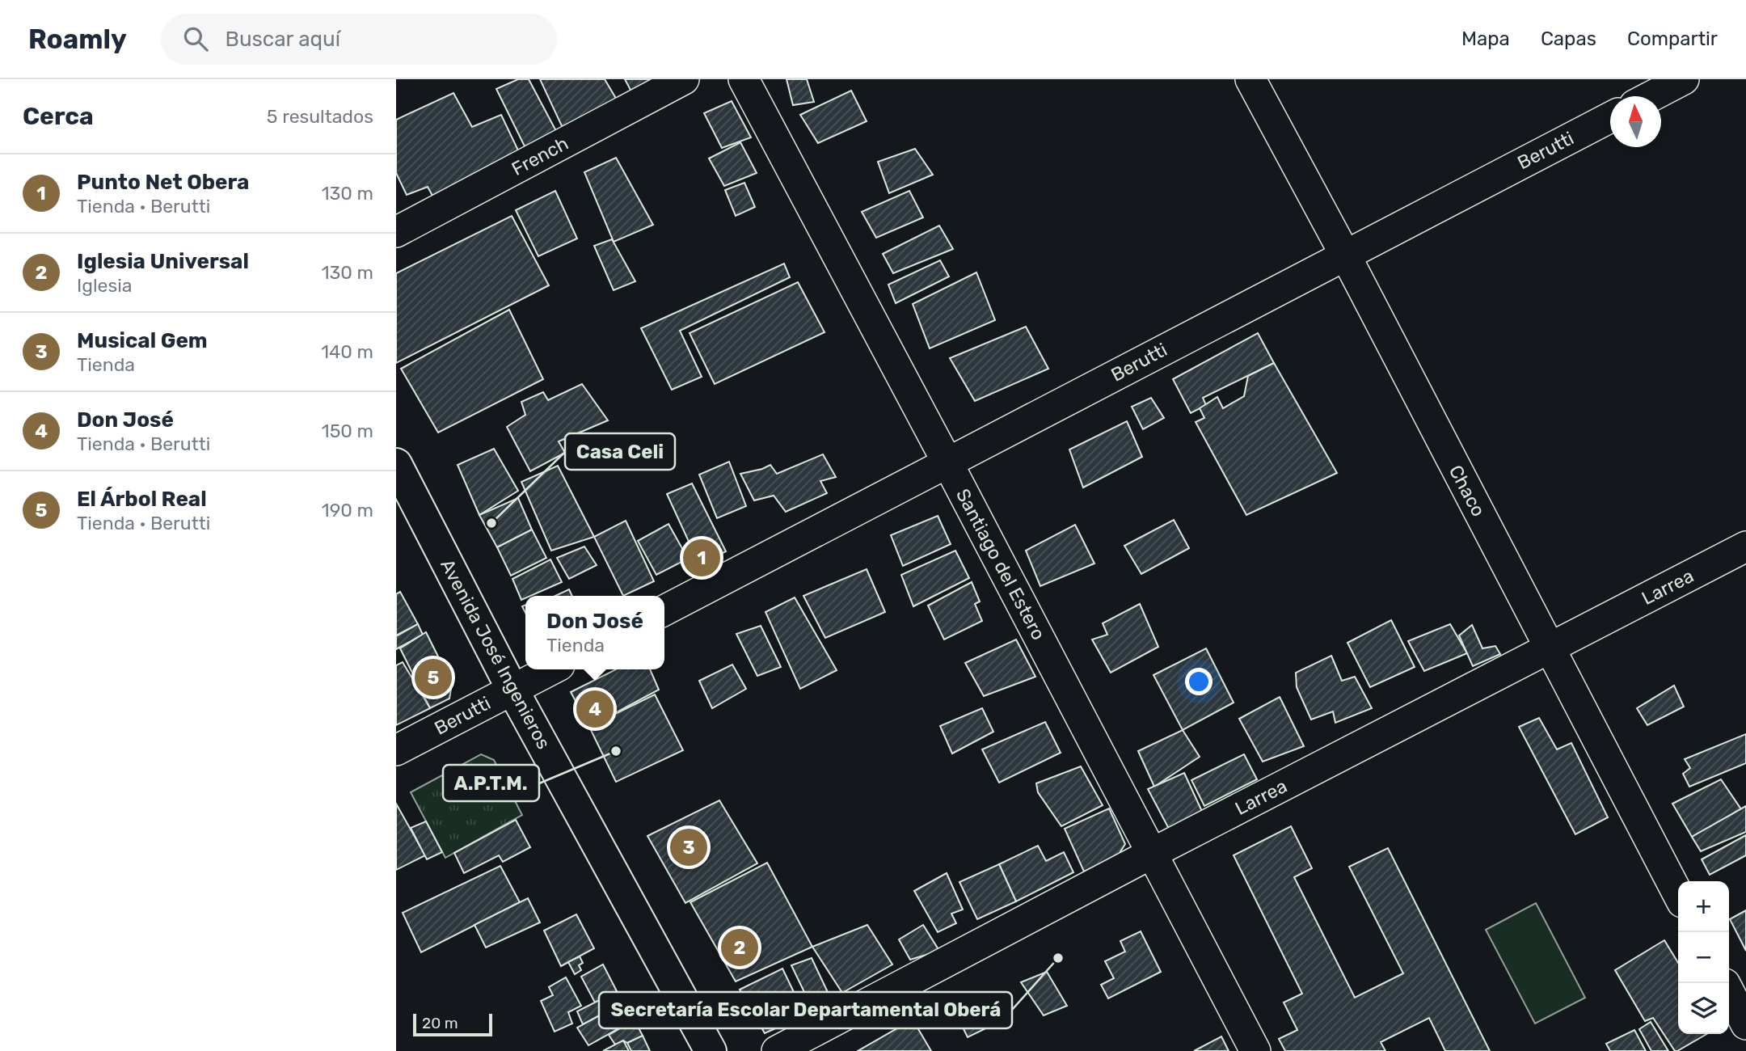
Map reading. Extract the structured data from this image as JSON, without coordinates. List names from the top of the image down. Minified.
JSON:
{"streets":{"main road":["Avenida José Ingenieros"],"street":["Berutti","French","Chaco","Santiago del Estero","Larrea"]},"crossings":[["Berutti","Chaco"],["Berutti","Santiago del Estero"],["Berutti","Avenida José Ingenieros"],["Chaco","Larrea"],["Santiago del Estero","Larrea"]],"places":["Casa Celi","A.P.T.M.","Secretaría Escolar Departamental Oberá"],"scale_bar":"20 m","north":"top","page":{"header":"Roamly","search":"Buscar aquí","nav":["Mapa","Capas","Compartir"],"heading":["Cerca","5 resultados"],"list":[{"mark":"1","name":"Punto Net Obera","note":"Tienda · Berutti","value":"130 m"},{"mark":"2","name":"Iglesia Universal","note":"Iglesia","value":"130 m"},{"mark":"3","name":"Musical Gem","note":"Tienda","value":"140 m"},{"mark":"4","name":"Don José","note":"Tienda · Berutti","value":"150 m"},{"mark":"5","name":"El Árbol Real","note":"Tienda · Berutti","value":"190 m"}],"pins":["1","5","4","3","2"],"popup":["Don José","Tienda"],"map_buttons":["+","−"],"scale":"20 m"}}
